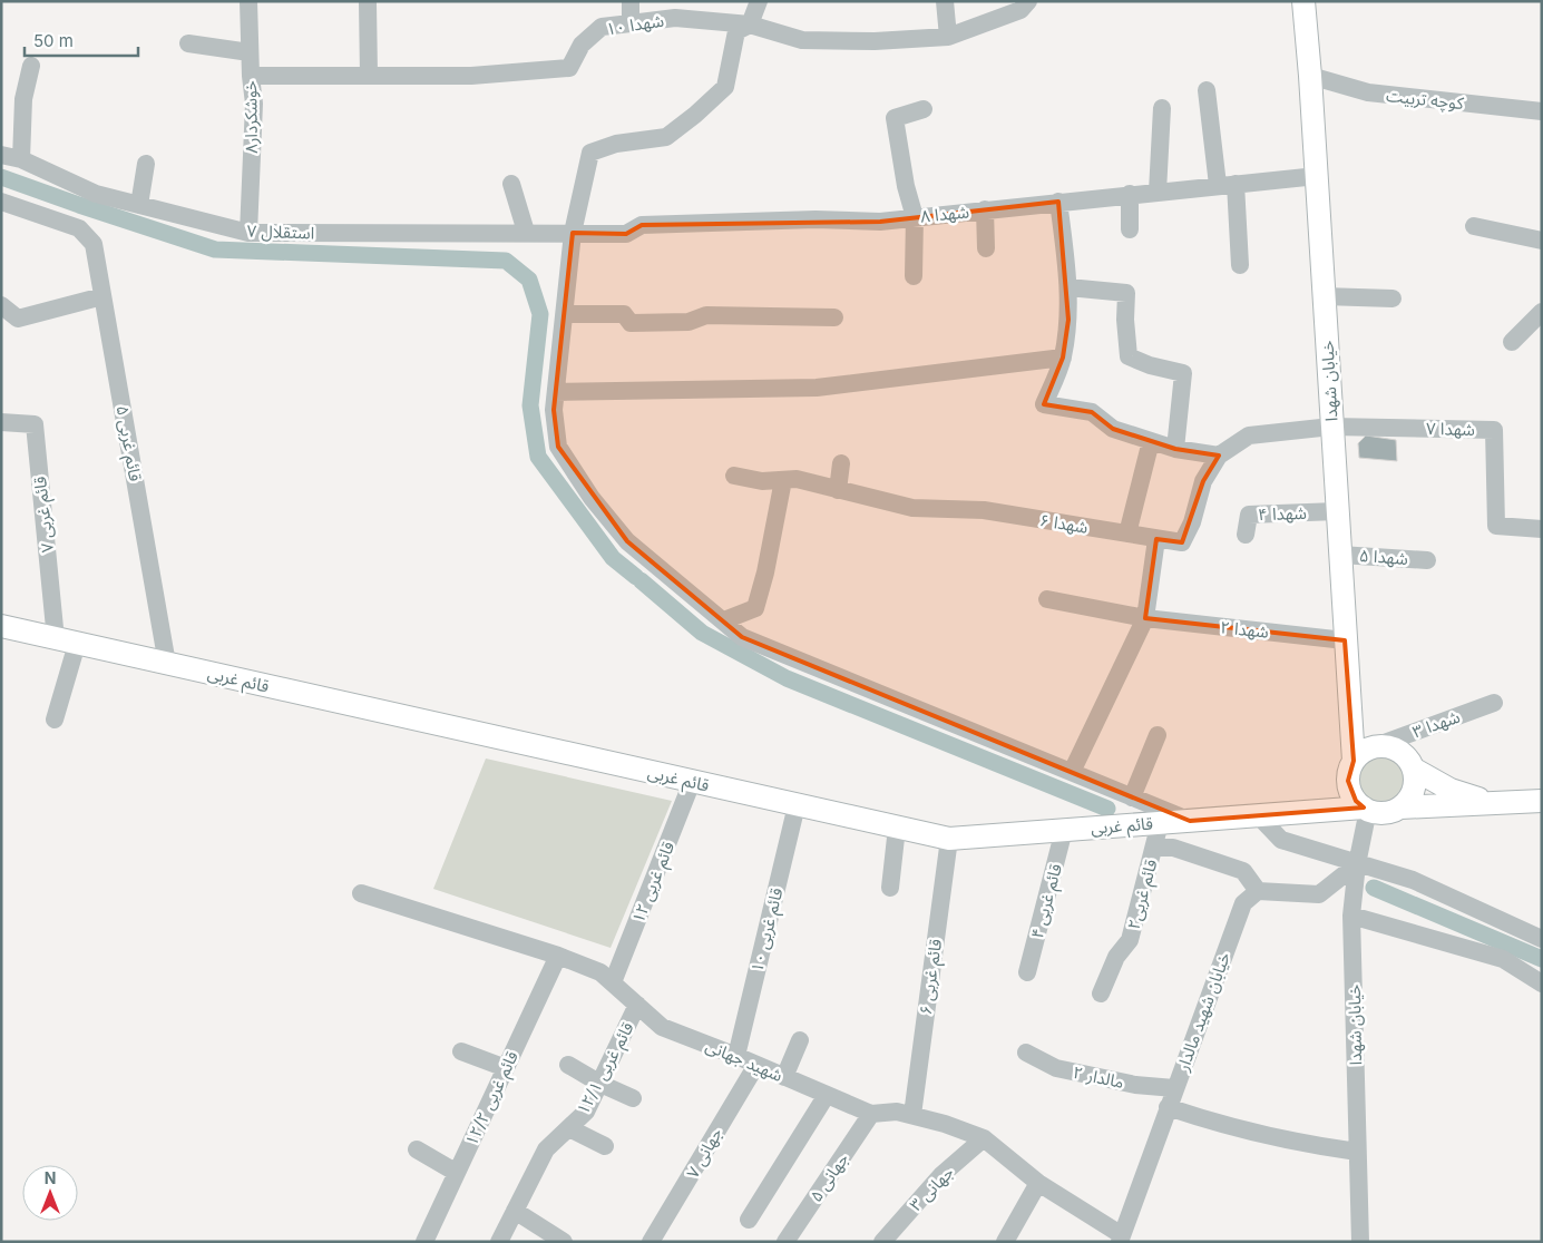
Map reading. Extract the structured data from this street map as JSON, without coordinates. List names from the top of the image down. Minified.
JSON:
{"streets":{"main road":["خیابان شهدا","قائم غربی"],"street":["شهدا ۱۰","کوچه تربیت","خوشکردار۸","شهدا ۸","استقلال ۷","شهدا ۷","قائم غربی ۵","شهدا ۴","قائم غربی ۷","شهدا ۶","شهدا ۵","شهدا ۲","شهدا ۳","قائم غربی ۱۲","۲قائم غربی","قائم غربی ۴","قائم غربی ۱۰","قائم غربی ۶","خیابان شهید مالدار","شهید جهانی","قائم غربی ۱۲/۱","مالدار ۲","قائم غربی ۱۲/۲","جهانی ۷","جهانی ۵","جهانی ۳"]},"crossings":[["شهدا ۱۰","خوشکردار۸"],["کوچه تربیت","خیابان شهدا"],["خوشکردار۸","استقلال ۷"],["شهدا ۸","استقلال ۷"],["شهدا ۸","خیابان شهدا"],["خیابان شهدا","شهدا ۷"],["خیابان شهدا","شهدا ۴"],["خیابان شهدا","شهدا ۶"],["خیابان شهدا","شهدا ۵"],["خیابان شهدا","شهدا ۲"],["خیابان شهدا","قائم غربی"],["خیابان شهدا","شهدا ۳"],["شهدا ۷","شهدا ۶"],["قائم غربی ۵","قائم غربی"],["قائم غربی ۷","قائم غربی"],["قائم غربی","شهدا ۳"],["قائم غربی","قائم غربی ۱۲"],["قائم غربی","۲قائم غربی"],["قائم غربی","قائم غربی ۴"],["قائم غربی","قائم غربی ۱۰"],["قائم غربی","قائم غربی ۶"],["قائم غربی ۱۲","شهید جهانی"],["قائم غربی ۱۰","شهید جهانی"],["قائم غربی ۶","شهید جهانی"],["خیابان شهید مالدار","شهید جهانی"],["خیابان شهید مالدار","مالدار ۲"],["شهید جهانی","قائم غربی ۱۲/۱"],["شهید جهانی","قائم غربی ۱۲/۲"],["شهید جهانی","جهانی ۷"],["شهید جهانی","جهانی ۵"],["شهید جهانی","جهانی ۳"]],"scale_bar":"50 m","north":"top"}
